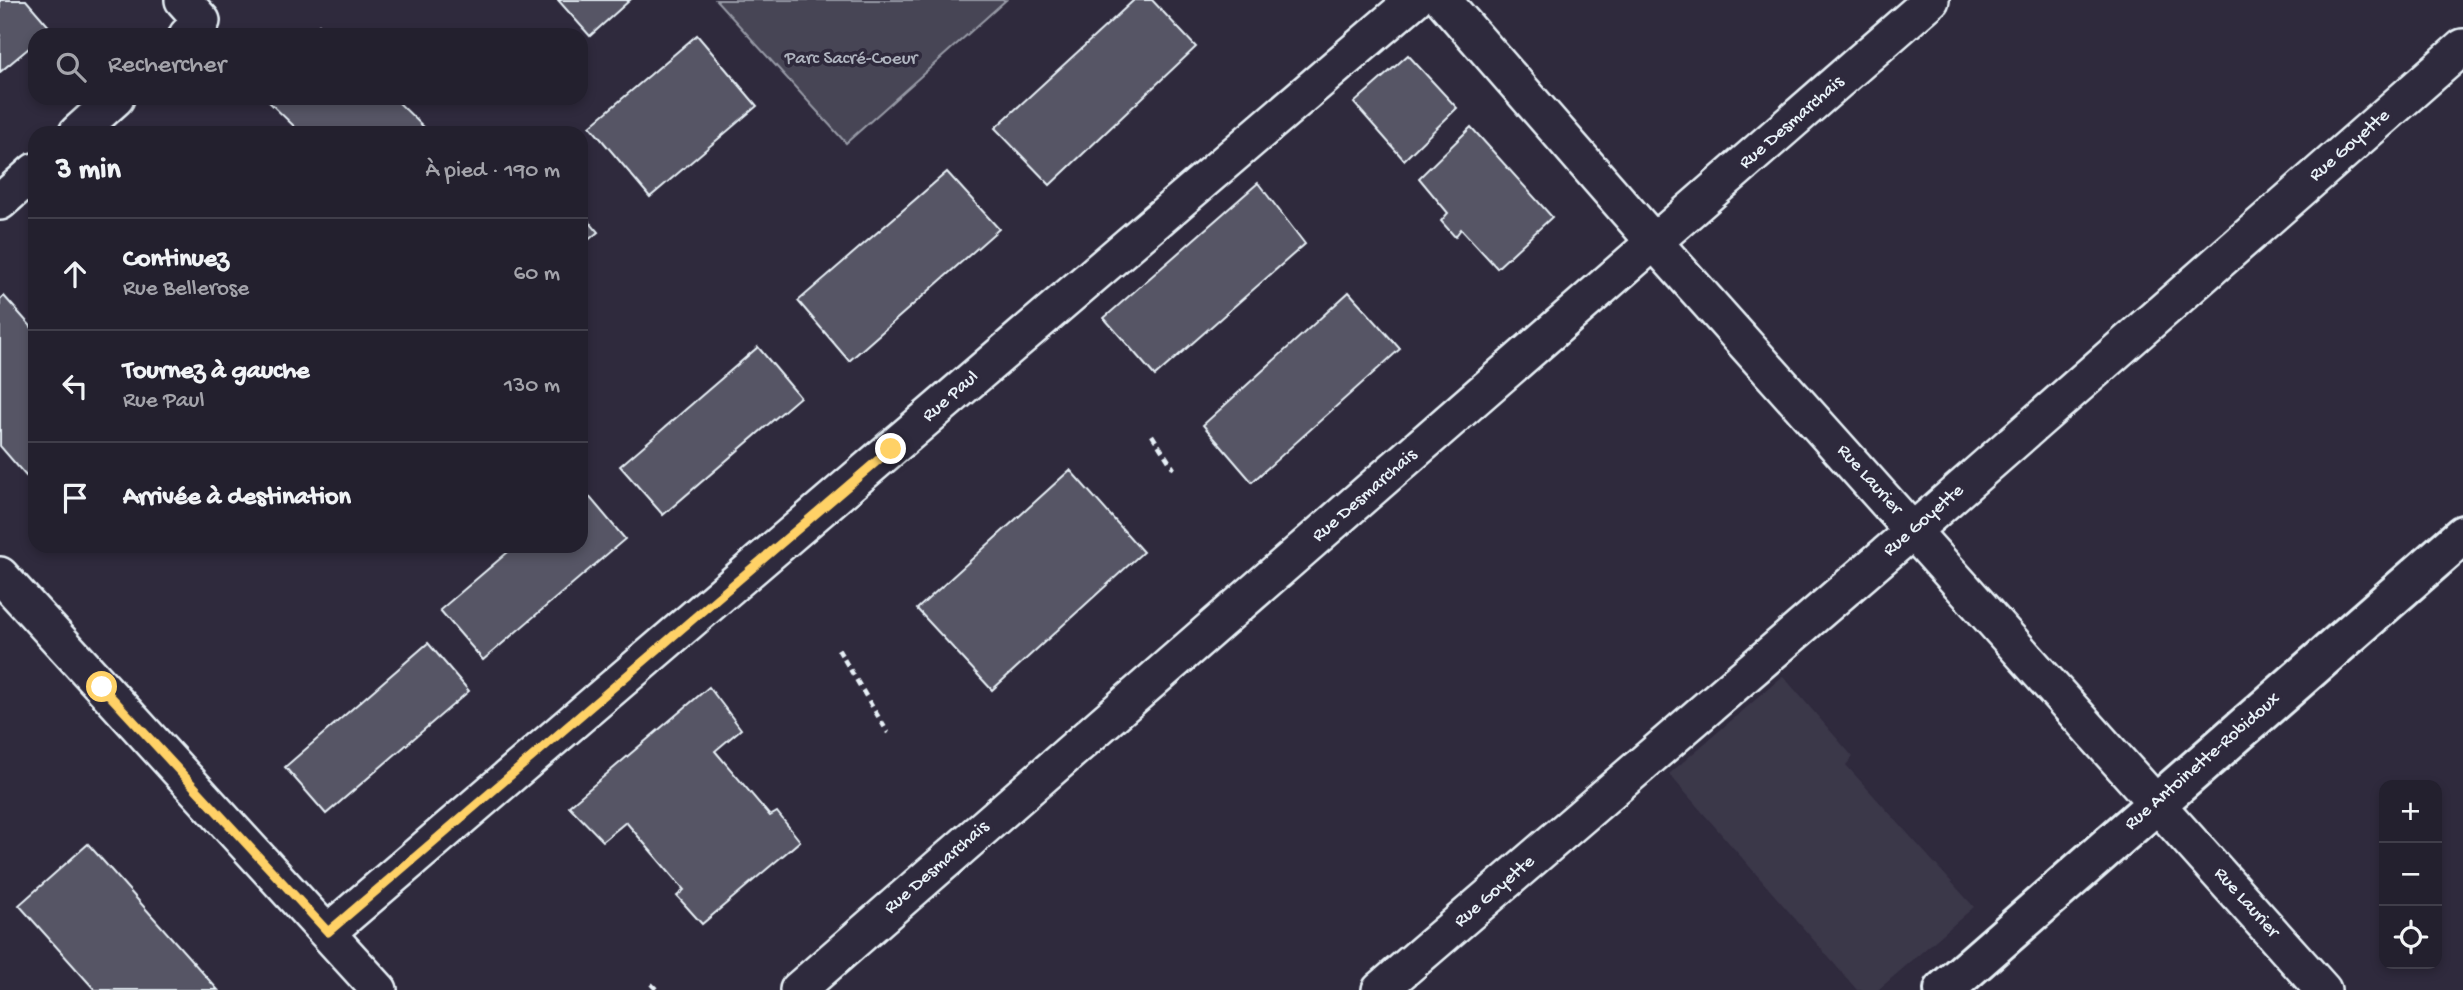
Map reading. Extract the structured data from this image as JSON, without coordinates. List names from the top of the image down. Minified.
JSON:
{"streets":{"street":["Rue Desmarchais","Rue Goyette","Rue Paul","Rue Laurier","Rue Antoinette-Robidoux"]},"crossings":[["Rue Desmarchais","Rue Laurier"],["Rue Goyette","Rue Laurier"],["Rue Laurier","Rue Antoinette-Robidoux"]],"parks":["Parc Sacré-Coeur"],"page":{"search":"Rechercher","heading":["3 min","À pied · 190 m"],"list":[["Continuez","Rue Bellerose","60 m"],["Tournez à gauche","Rue Paul","130 m"],"Arrivée à destination"],"map_buttons":["+","−"]}}
